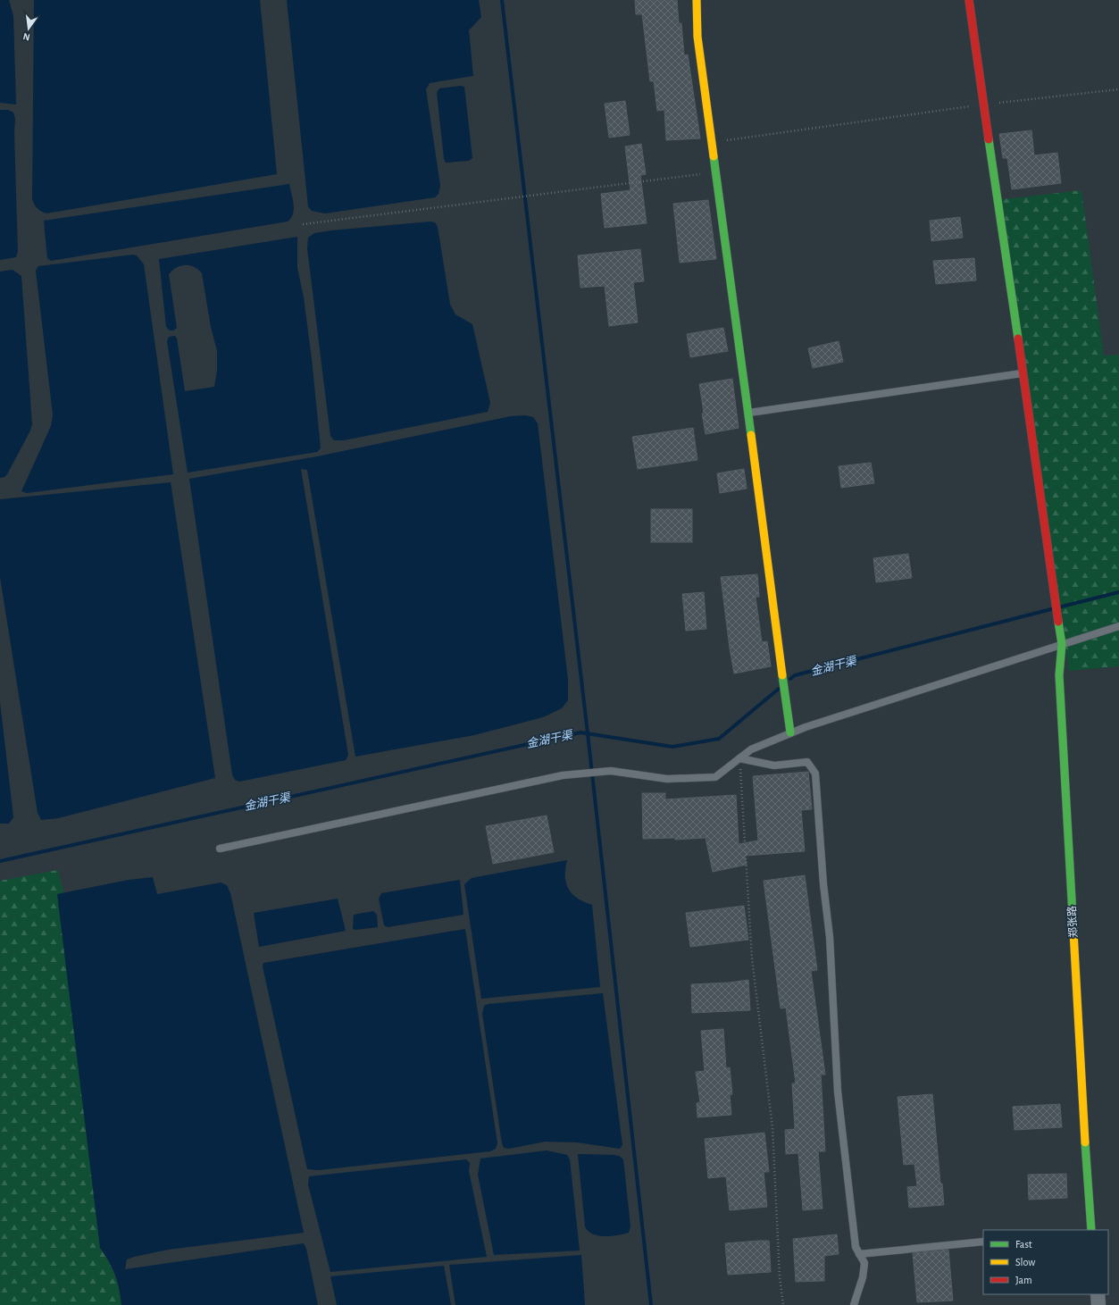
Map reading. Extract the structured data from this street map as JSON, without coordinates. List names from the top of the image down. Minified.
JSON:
{"streets":{"street":["郑张路"]},"water":["金湖干渠"],"legend":["Fast","Slow","Jam"],"north":"bottom"}
